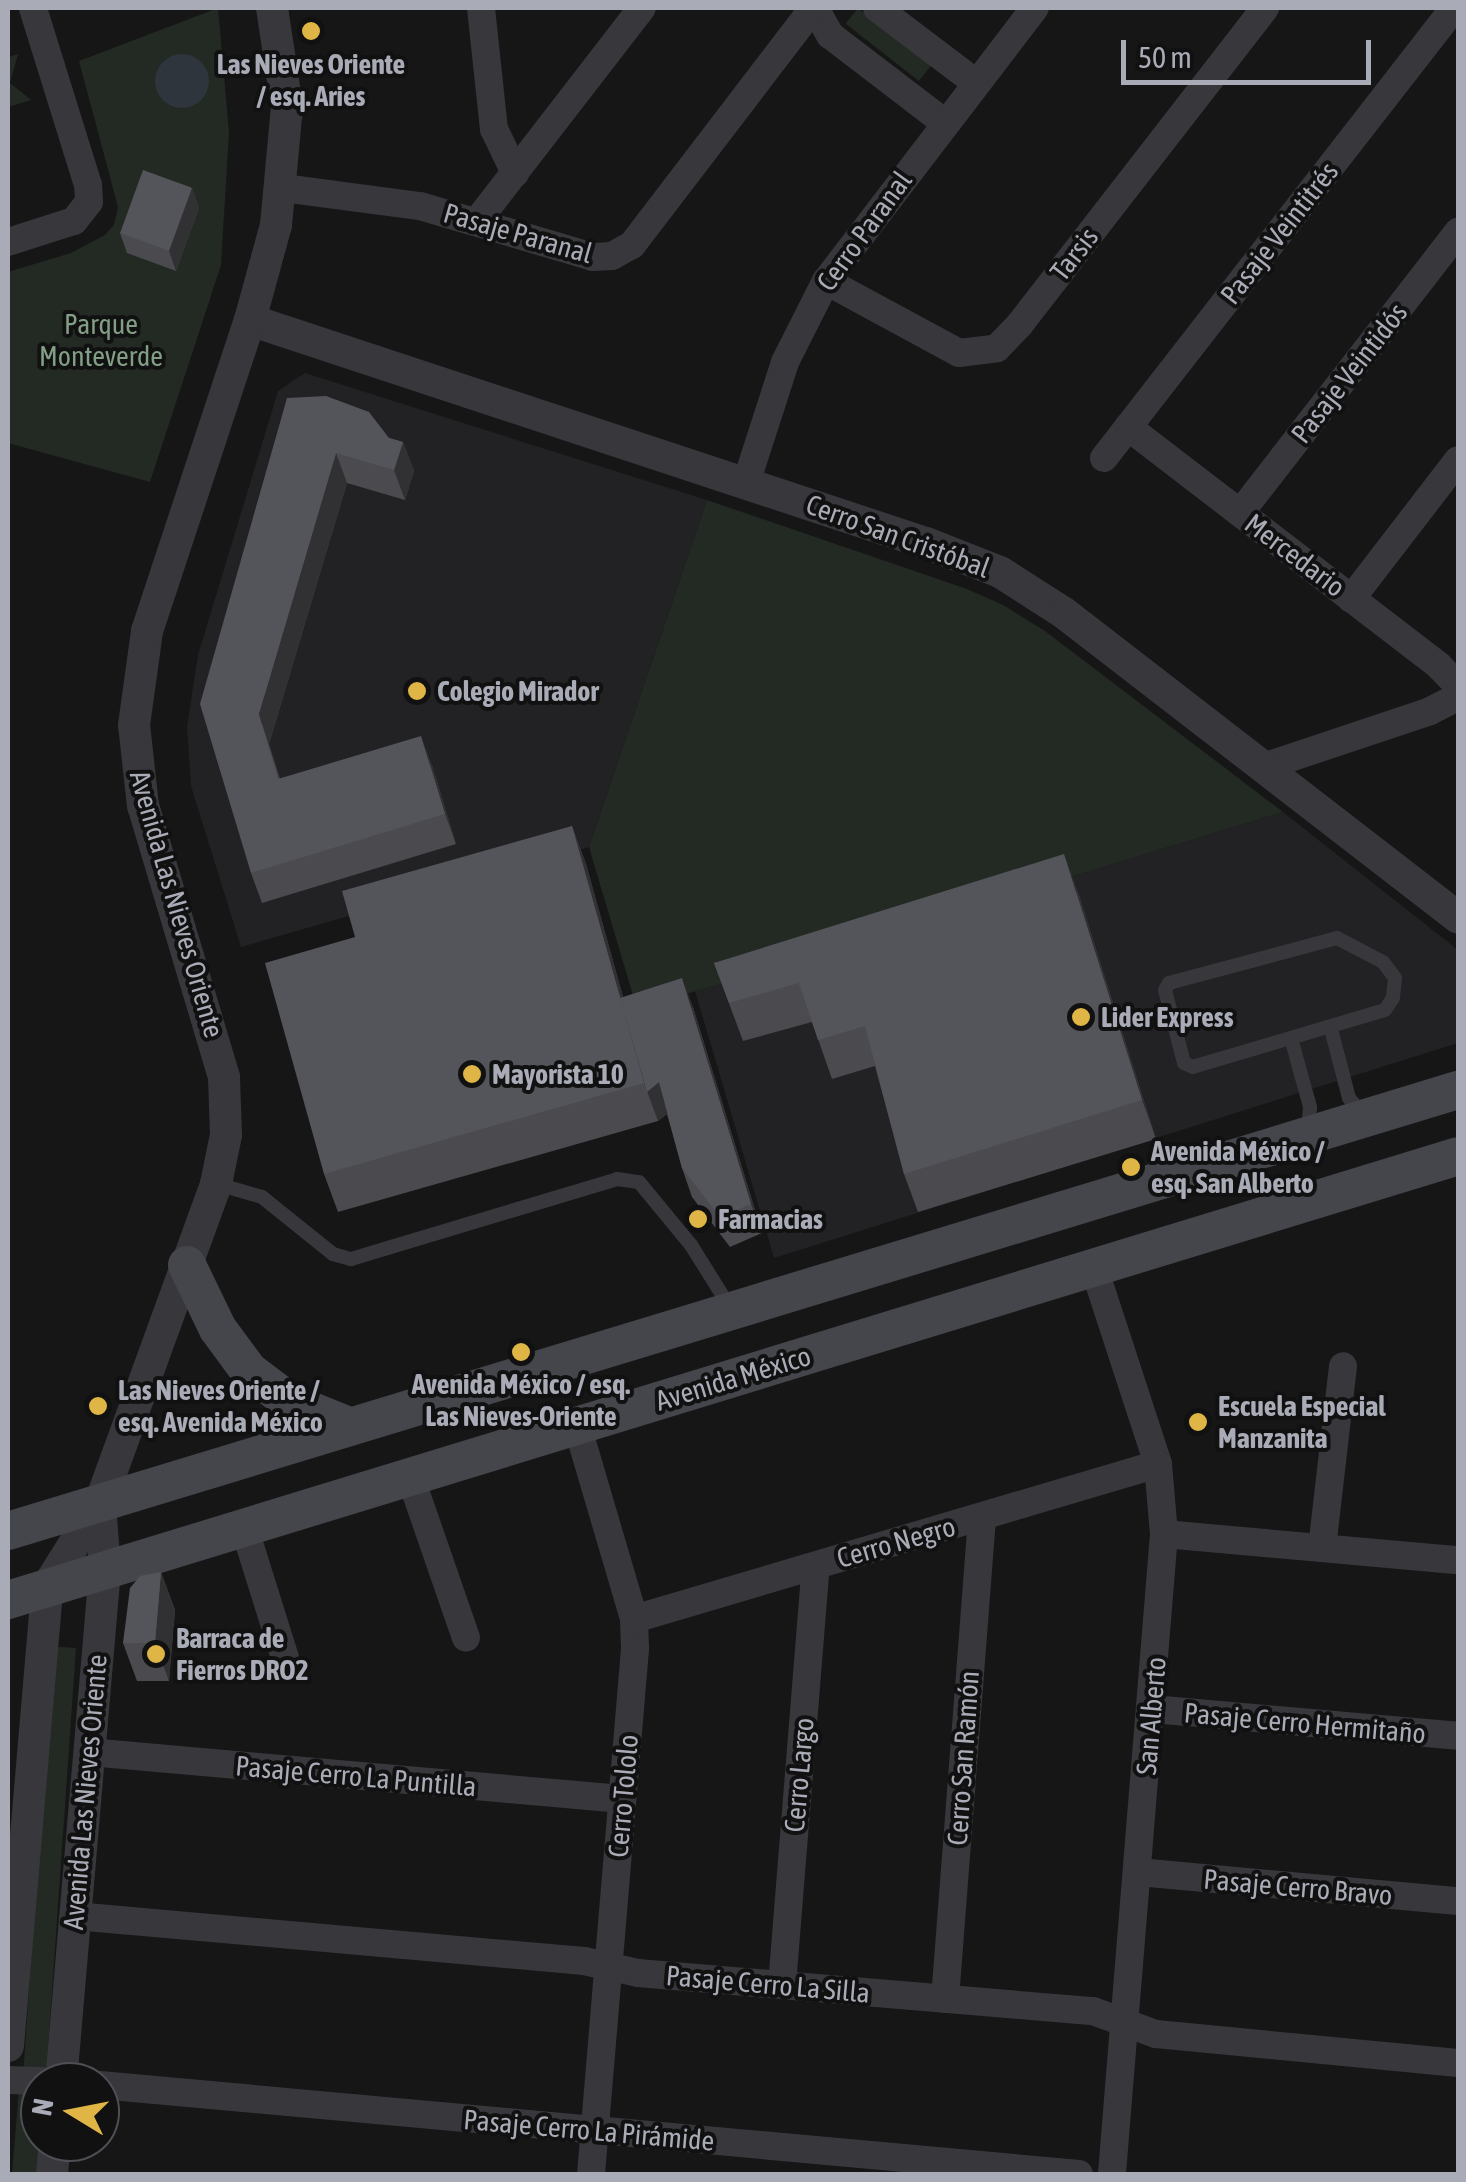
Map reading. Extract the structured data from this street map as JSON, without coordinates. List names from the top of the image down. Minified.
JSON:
{"streets":{"main road":["Avenida México"],"street":["Cerro Paranal","Pasaje Paranal","Pasaje Veintitrés","Tarsis","Pasaje Veintidós","Cerro San Cristóbal","Mercedario","Avenida Las Nieves Oriente","Cerro Negro","San Alberto","Pasaje Cerro Hermitaño","Cerro San Ramón","Cerro Largo","Pasaje Cerro La Puntilla","Cerro Tololo","Pasaje Cerro Bravo","Pasaje Cerro La Silla","Pasaje Cerro La Pirámide"]},"crossings":[["Cerro Paranal","Tarsis"],["Cerro Paranal","Cerro San Cristóbal"],["Pasaje Paranal","Avenida Las Nieves Oriente"],["Pasaje Veintitrés","Mercedario"],["Pasaje Veintidós","Mercedario"],["Cerro San Cristóbal","Avenida Las Nieves Oriente"],["Avenida Las Nieves Oriente","Avenida México"],["Avenida Las Nieves Oriente","Pasaje Cerro La Puntilla"],["Avenida Las Nieves Oriente","Pasaje Cerro La Silla"],["Avenida México","San Alberto"],["Avenida México","Cerro Tololo"],["Cerro Negro","San Alberto"],["Cerro Negro","Cerro San Ramón"],["Cerro Negro","Cerro Largo"],["Cerro Negro","Cerro Tololo"],["San Alberto","Pasaje Cerro Hermitaño"],["San Alberto","Pasaje Cerro Bravo"],["San Alberto","Pasaje Cerro La Silla"],["Cerro San Ramón","Pasaje Cerro La Silla"],["Cerro Largo","Pasaje Cerro La Silla"],["Pasaje Cerro La Puntilla","Cerro Tololo"],["Cerro Tololo","Pasaje Cerro La Silla"],["Cerro Tololo","Pasaje Cerro La Pirámide"]],"parks":["Parque Monteverde"],"places":["Las Nieves Oriente / esq. Aries","Colegio Mirador","Lider Express","Mayorista 10","Avenida México / esq. San Alberto","Farmacias","Avenida México / esq. Las Nieves-Oriente","Las Nieves Oriente / esq. Avenida México","Escuela Especial Manzanita","Barraca de Fierros DRO2"],"scale_bar":"50 m","north":"left"}
